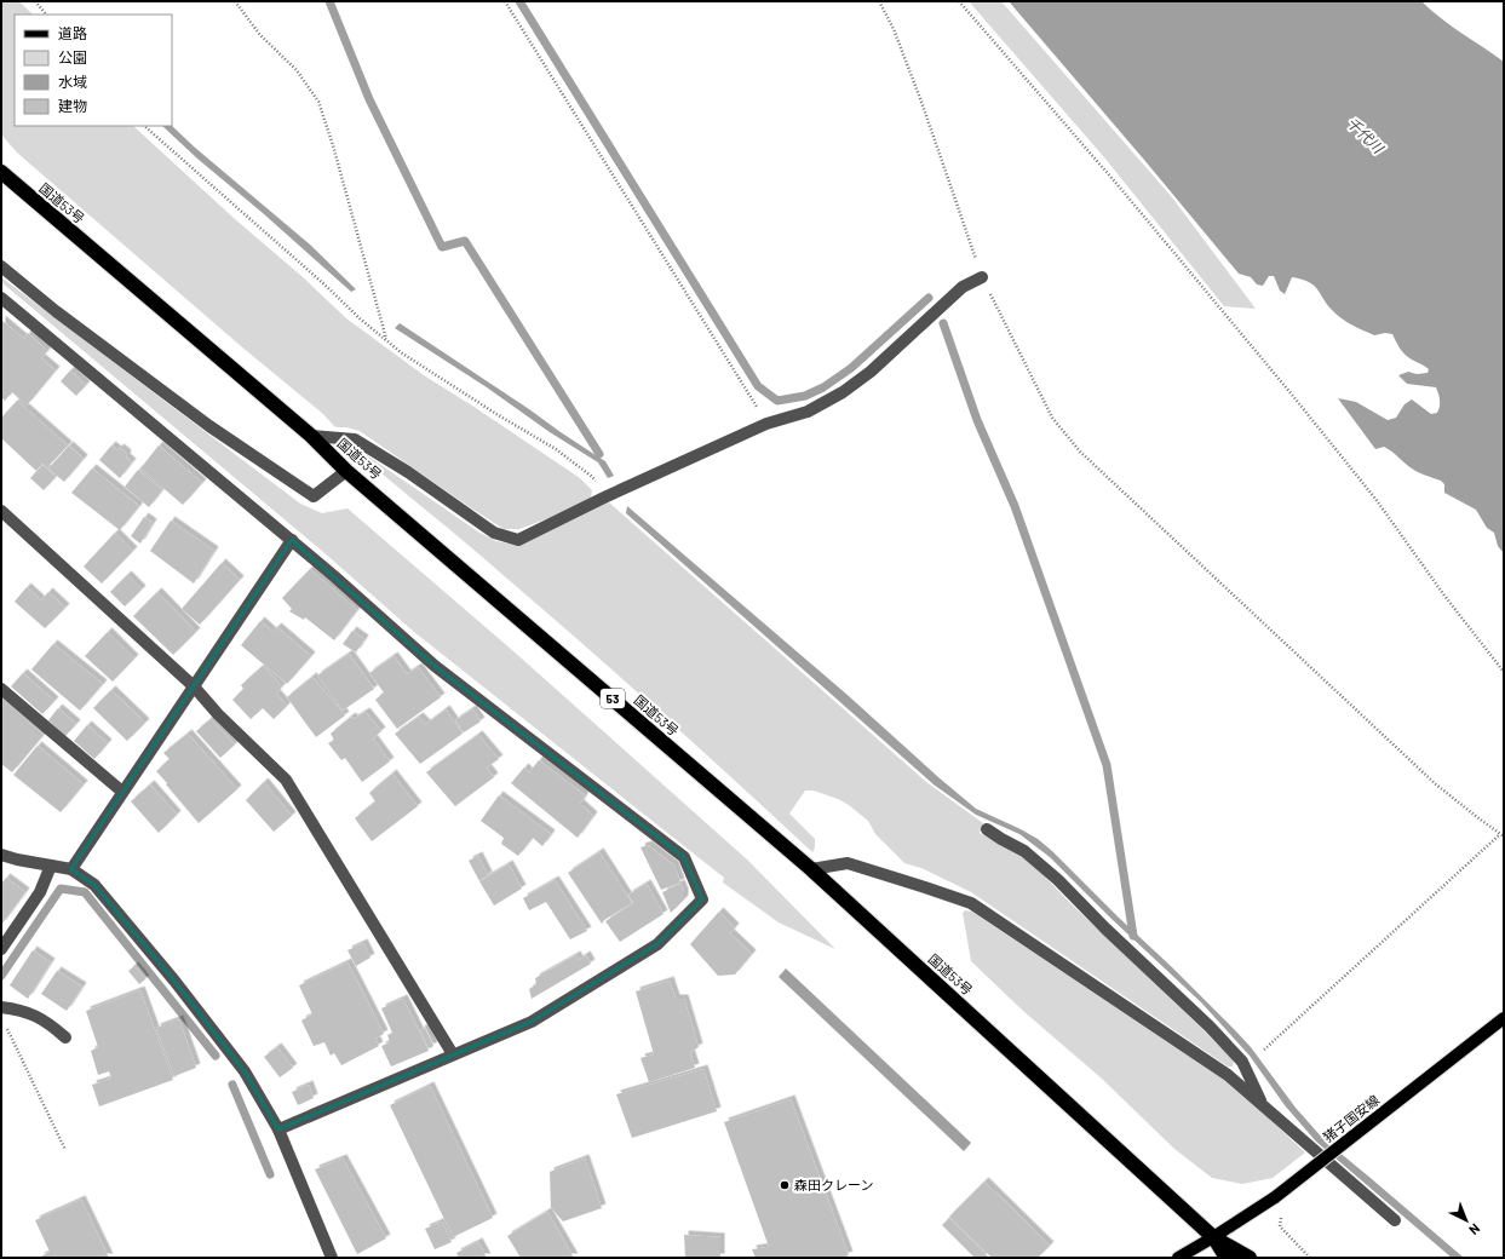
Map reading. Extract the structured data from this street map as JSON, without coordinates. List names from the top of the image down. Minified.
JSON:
{"streets":{"highway":["国道53号","53"],"main road":["猪子国安線"]},"crossings":[["国道53号","猪子国安線"]],"water":["千代川"],"places":["森田クレーン"],"legend":["道路","公園","水域","建物"],"north":"bottom right"}
